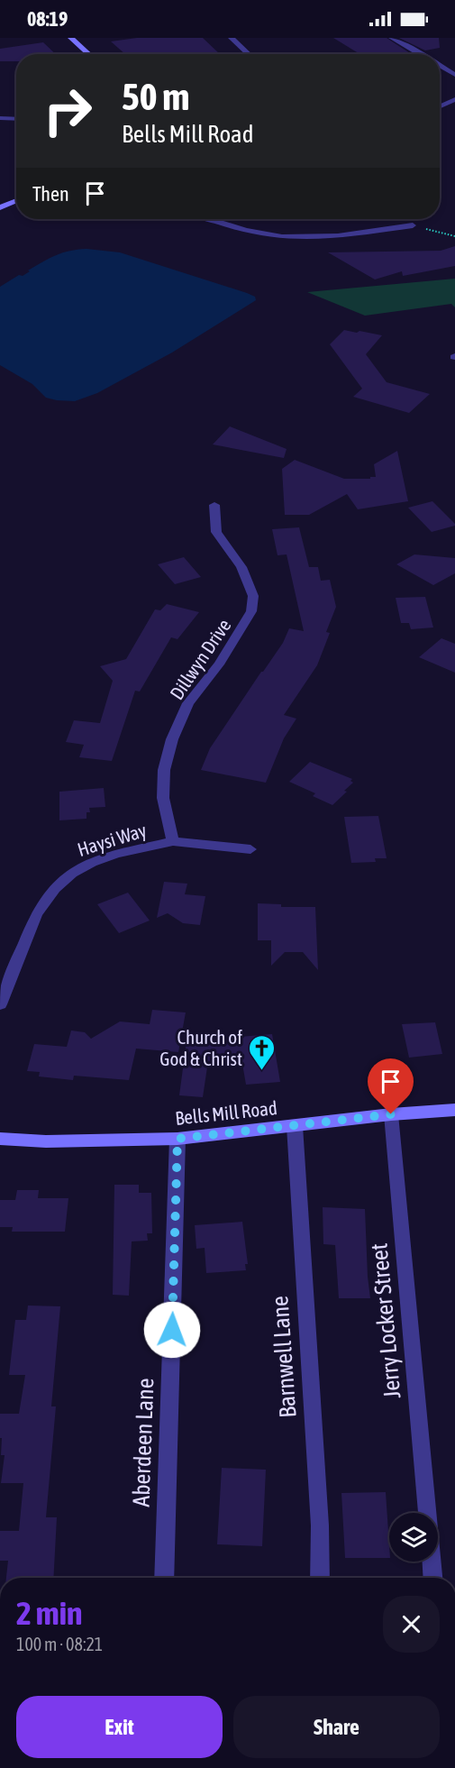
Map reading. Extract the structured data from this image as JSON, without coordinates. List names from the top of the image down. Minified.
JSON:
{"streets":{"street":["Dillwyn Drive","Haysi Way","Bells Mill Road","Jerry Locker Street","Barnwell Lane","Aberdeen Lane"]},"crossings":[["Dillwyn Drive","Haysi Way"],["Bells Mill Road","Jerry Locker Street"],["Bells Mill Road","Barnwell Lane"],["Bells Mill Road","Aberdeen Lane"]],"places":{"church":["Church of God & Christ"]},"page":{"status":"08:19","turn":["50 m","Bells Mill Road"],"then":"Then","heading":["2 min","100 m · 08:21"],"buttons":["Exit","Share"]}}
